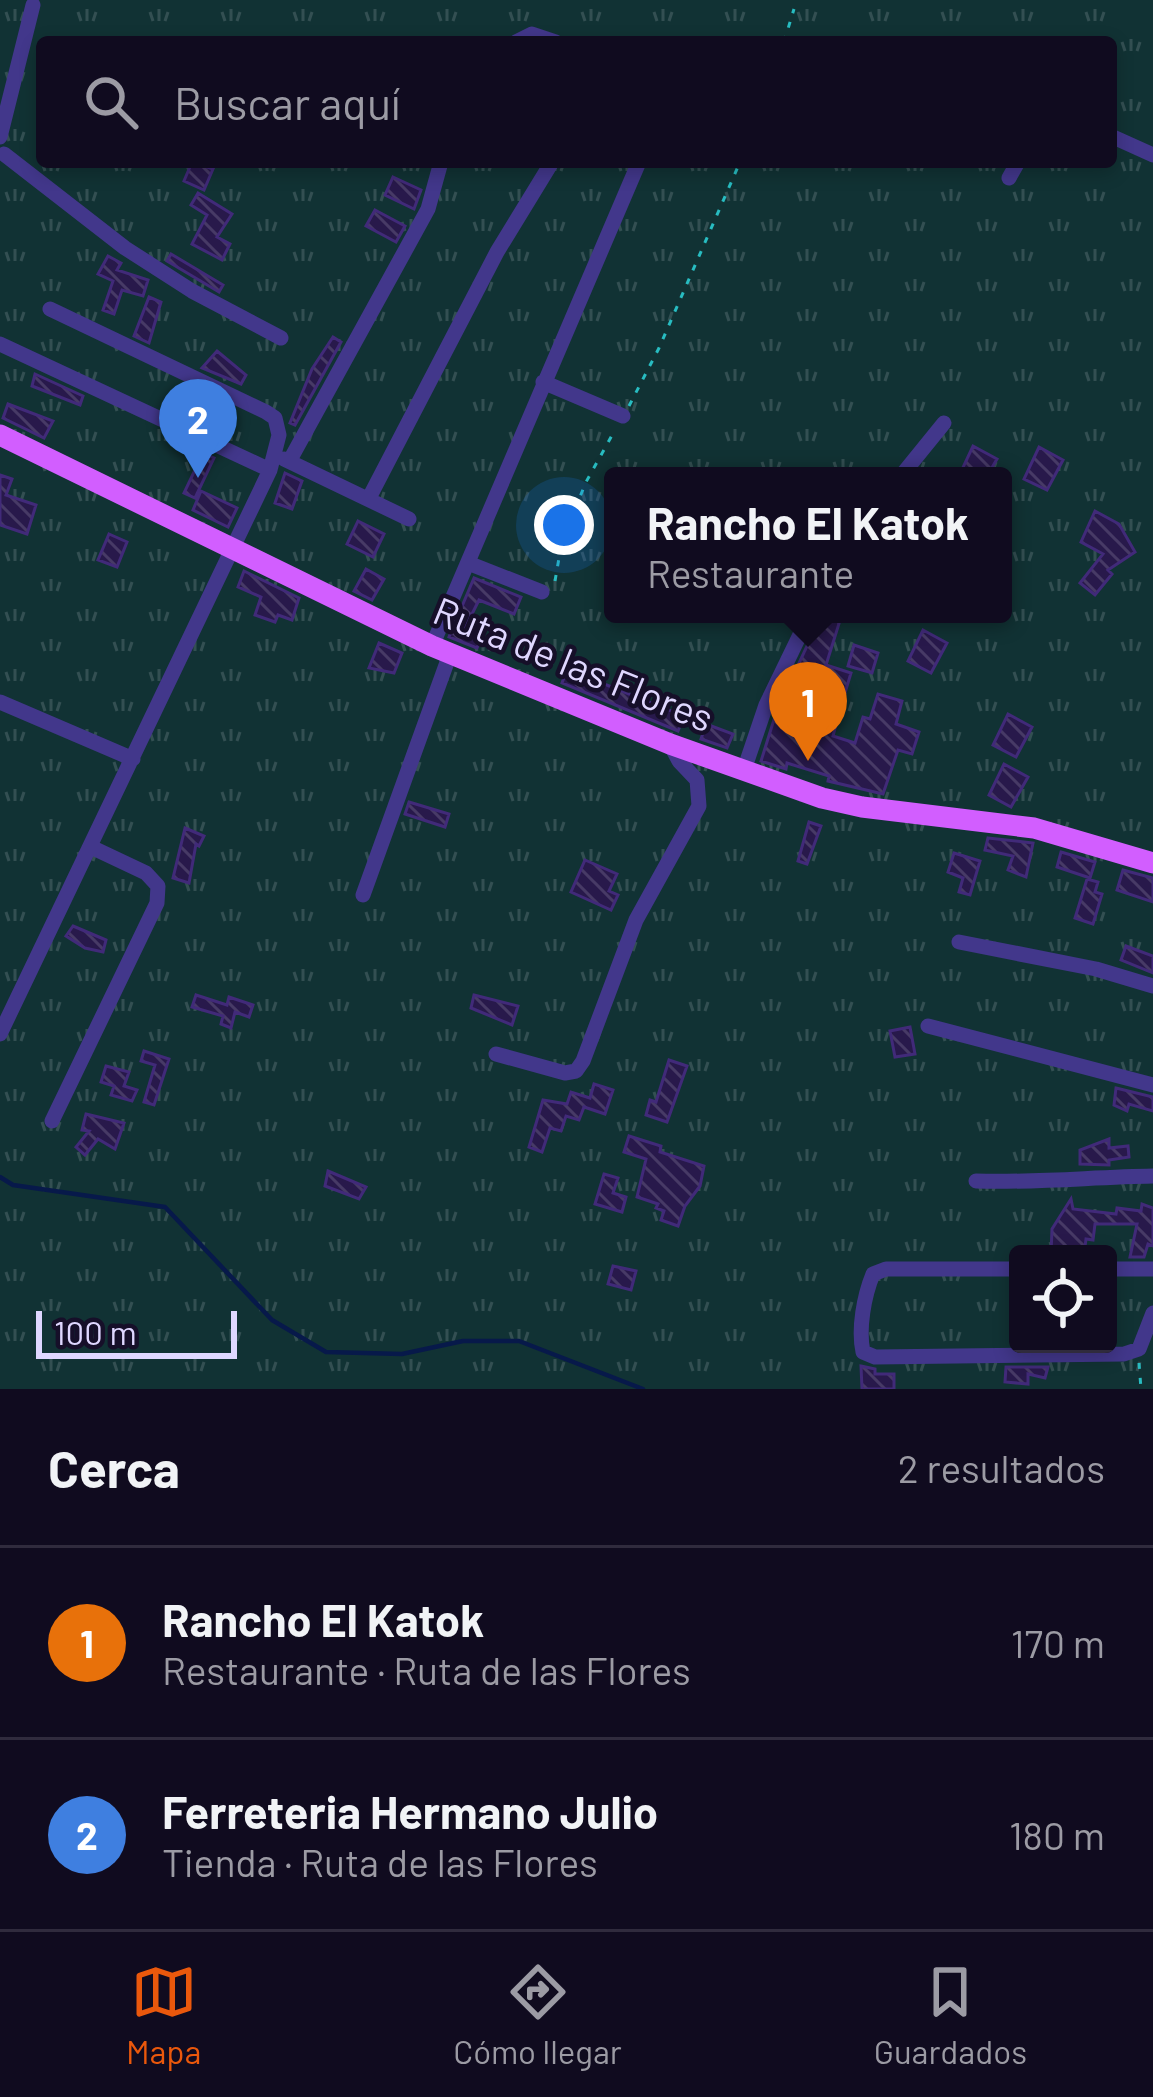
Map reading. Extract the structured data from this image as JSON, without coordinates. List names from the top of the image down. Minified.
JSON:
{"streets":{"main road":["Ruta de las Flores"]},"scale_bar":"100 m","page":{"search":"Buscar aquí","pins":["2","1"],"popup":["Rancho El Katok","Restaurante"],"scale":"100 m","heading":["Cerca","2 resultados"],"list":[{"mark":"1","name":"Rancho El Katok","note":"Restaurante · Ruta de las Flores","value":"170 m"},{"mark":"2","name":"Ferreteria Hermano Julio","note":"Tienda · Ruta de las Flores","value":"180 m"}],"nav":["Mapa","Cómo llegar","Guardados"]}}
